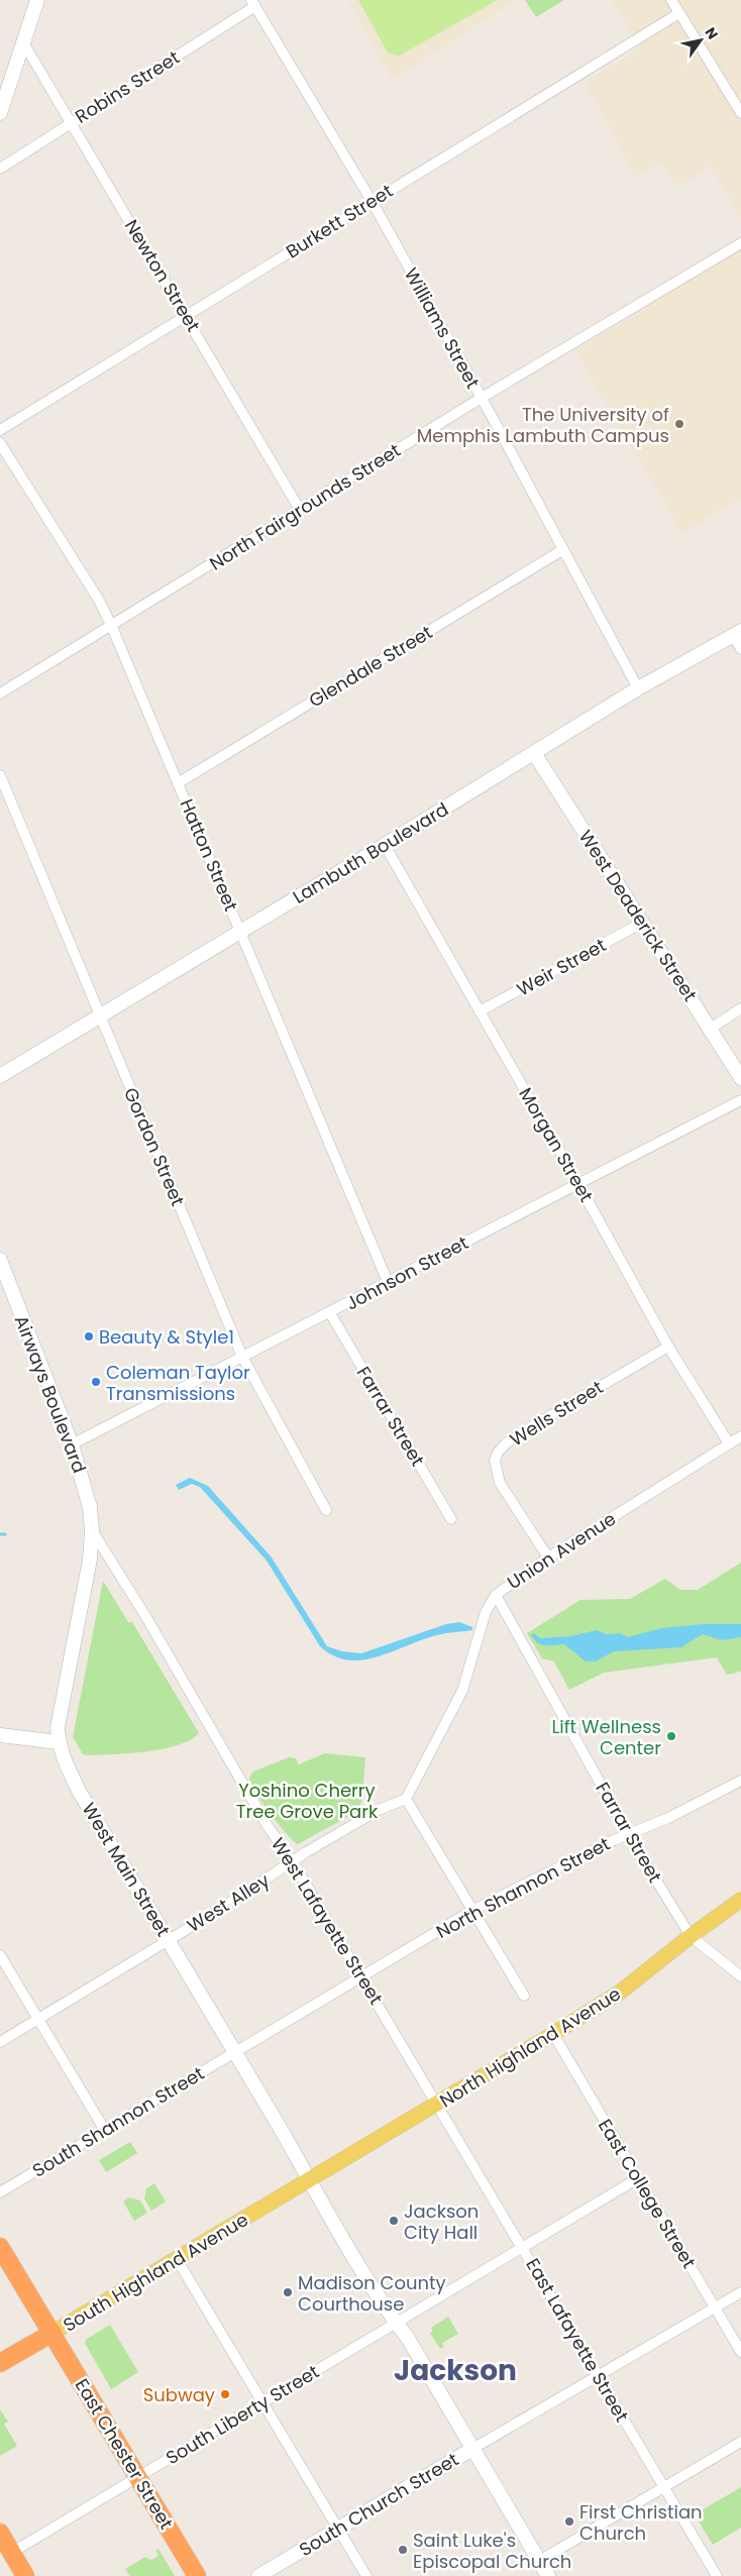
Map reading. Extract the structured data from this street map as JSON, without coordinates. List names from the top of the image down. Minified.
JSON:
{"streets":{"highway":["South Highland Avenue","East Chester Street"],"main road":["North Highland Avenue"],"street":["Robins Street","Burkett Street","Newton Street","Williams Street","North Fairgrounds Street","Glendale Street","Lambuth Boulevard","Hatton Street","West Deaderick Street","Weir Street","Morgan Street","Gordon Street","Johnson Street","Airways Boulevard","Wells Street","Farrar Street","Union Avenue","West Main Street","North Shannon Street","West Alley","West Lafayette Street","South Shannon Street","East College Street","East Lafayette Street","South Liberty Street","South Church Street"]},"crossings":[["Robins Street","Newton Street"],["Robins Street","Williams Street"],["Burkett Street","Newton Street"],["Burkett Street","Williams Street"],["Newton Street","North Fairgrounds Street"],["Williams Street","North Fairgrounds Street"],["Williams Street","Glendale Street"],["Williams Street","Lambuth Boulevard"],["North Fairgrounds Street","Hatton Street"],["Glendale Street","Hatton Street"],["Lambuth Boulevard","Hatton Street"],["Lambuth Boulevard","West Deaderick Street"],["Lambuth Boulevard","Morgan Street"],["Lambuth Boulevard","Gordon Street"],["Hatton Street","Johnson Street"],["West Deaderick Street","Weir Street"],["Weir Street","Morgan Street"],["Morgan Street","Johnson Street"],["Morgan Street","Wells Street"],["Morgan Street","Union Avenue"],["Gordon Street","Johnson Street"],["Johnson Street","Airways Boulevard"],["Johnson Street","Farrar Street"],["Airways Boulevard","West Main Street"],["Airways Boulevard","West Lafayette Street"],["Wells Street","Union Avenue"],["Farrar Street","Union Avenue"],["Farrar Street","North Shannon Street"],["Farrar Street","North Highland Avenue"],["Union Avenue","West Alley"],["West Main Street","North Shannon Street"],["West Main Street","West Alley"],["West Main Street","West Lafayette Street"],["West Main Street","North Highland Avenue"],["West Main Street","South Shannon Street"],["West Main Street","South Highland Avenue"],["West Main Street","South Liberty Street"],["West Main Street","South Church Street"],["North Shannon Street","West Lafayette Street"],["North Shannon Street","South Shannon Street"],["West Alley","West Lafayette Street"],["West Lafayette Street","North Highland Avenue"],["West Lafayette Street","East Lafayette Street"],["North Highland Avenue","East College Street"],["North Highland Avenue","South Highland Avenue"],["North Highland Avenue","East Lafayette Street"],["East College Street","South Liberty Street"],["South Highland Avenue","East Chester Street"],["East Lafayette Street","South Liberty Street"],["South Liberty Street","East Chester Street"]],"districts":["Jackson"],"parks":["Yoshino Cherry Tree Grove Park"],"places":["The University of Memphis Lambuth Campus","Beauty & Style1","Coleman Taylor Transmissions","Lift Wellness Center","Jackson City Hall","Madison County Courthouse","Subway","First Christian Church","Saint Luke's Episcopal Church"],"north":"top right"}
